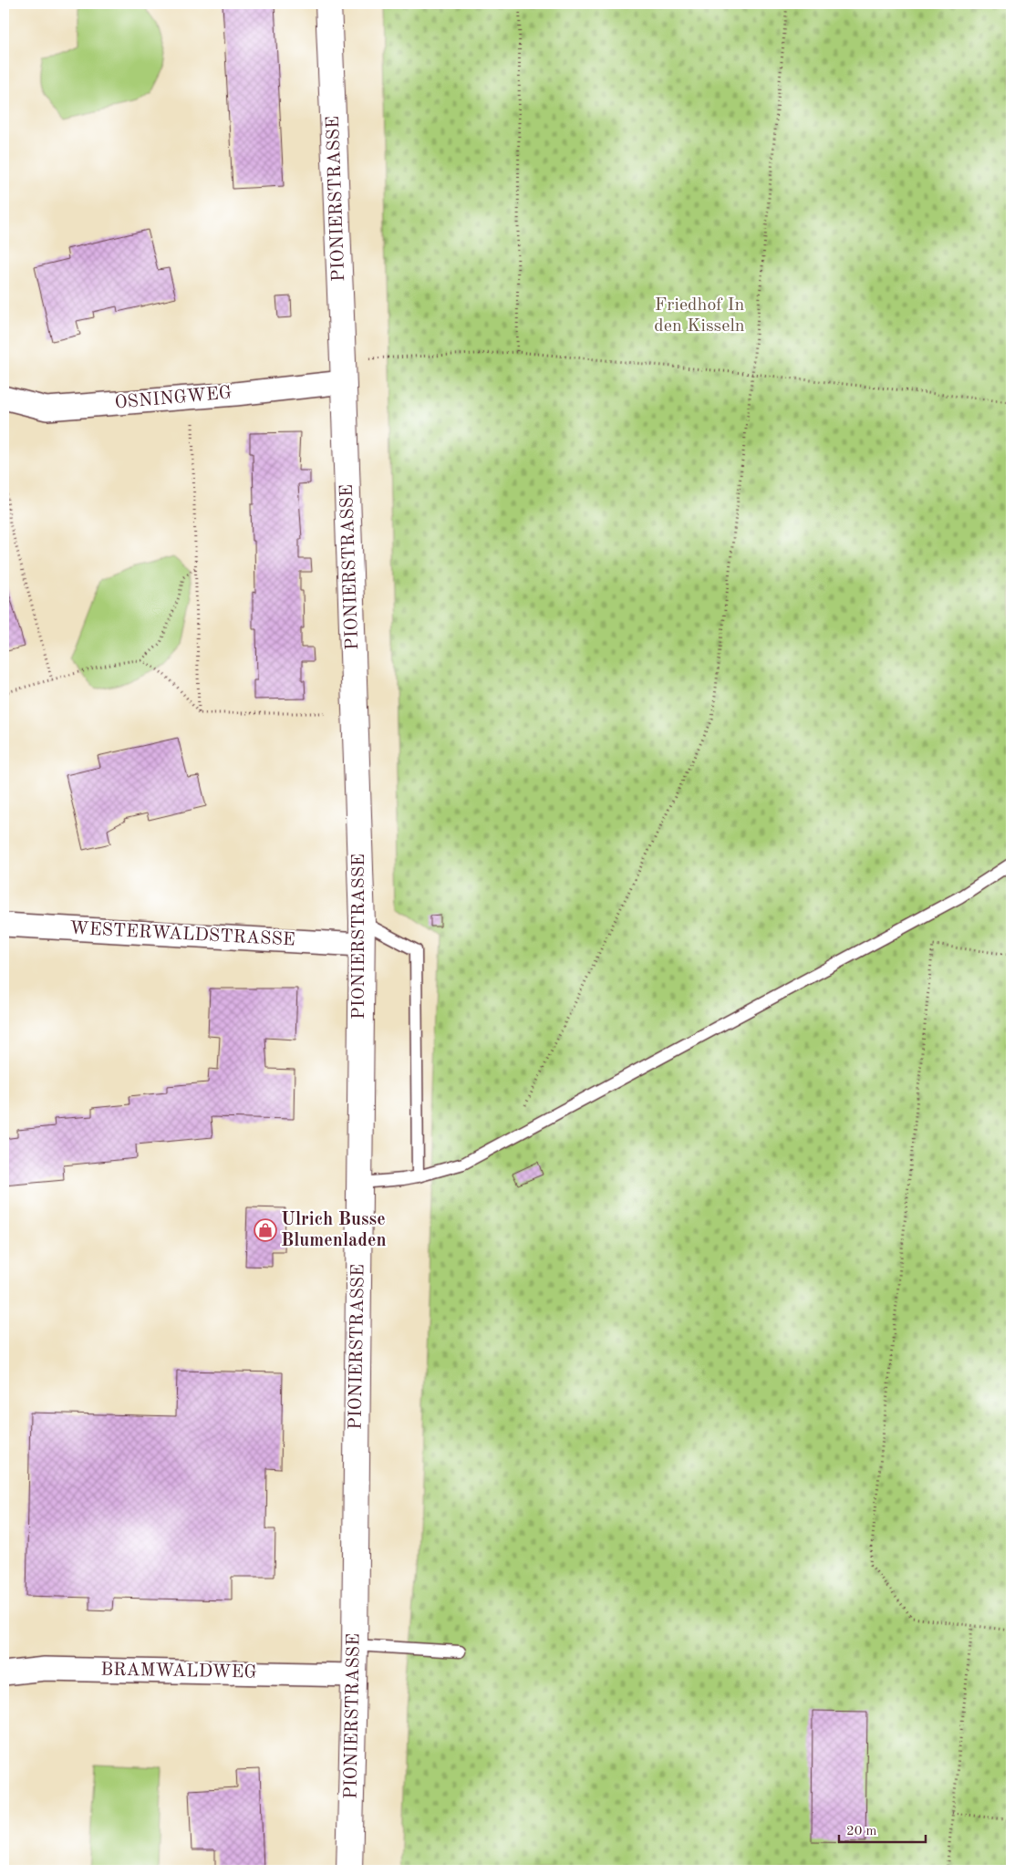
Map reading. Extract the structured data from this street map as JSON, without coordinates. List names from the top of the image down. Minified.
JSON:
{"streets":{"street":["PIONIERSTRASSE","OSNINGWEG","WESTERWALDSTRASSE","BRAMWALDWEG"]},"crossings":[["PIONIERSTRASSE","OSNINGWEG"],["PIONIERSTRASSE","WESTERWALDSTRASSE"],["PIONIERSTRASSE","BRAMWALDWEG"]],"parks":["Friedhof In den Kisseln"],"places":{"shop":["Ulrich Busse Blumenladen"]},"scale_bar":"20 m"}
